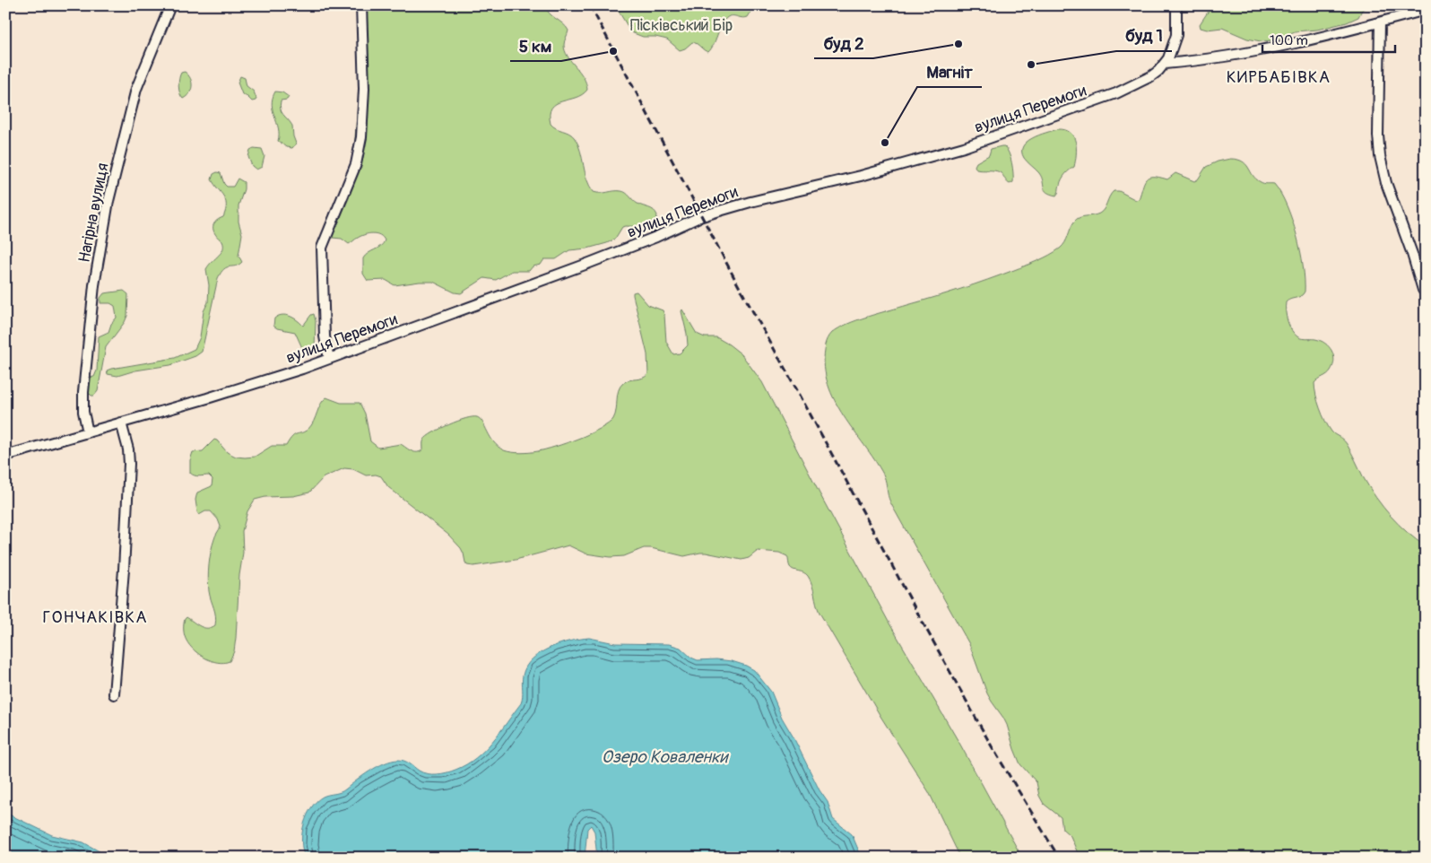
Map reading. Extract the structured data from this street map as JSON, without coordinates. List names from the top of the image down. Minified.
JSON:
{"streets":{"street":["вулиця Перемоги","Нагірна вулиця"]},"crossings":[["вулиця Перемоги","Нагірна вулиця"]],"districts":["КИРБАБІВКА","ГОНЧАКІВКА"],"water":["Озеро Коваленки"],"parks":["Пісківський Бір"],"places":["буд 2","5 км","буд 1","Магніт"],"scale_bar":"100 m"}
